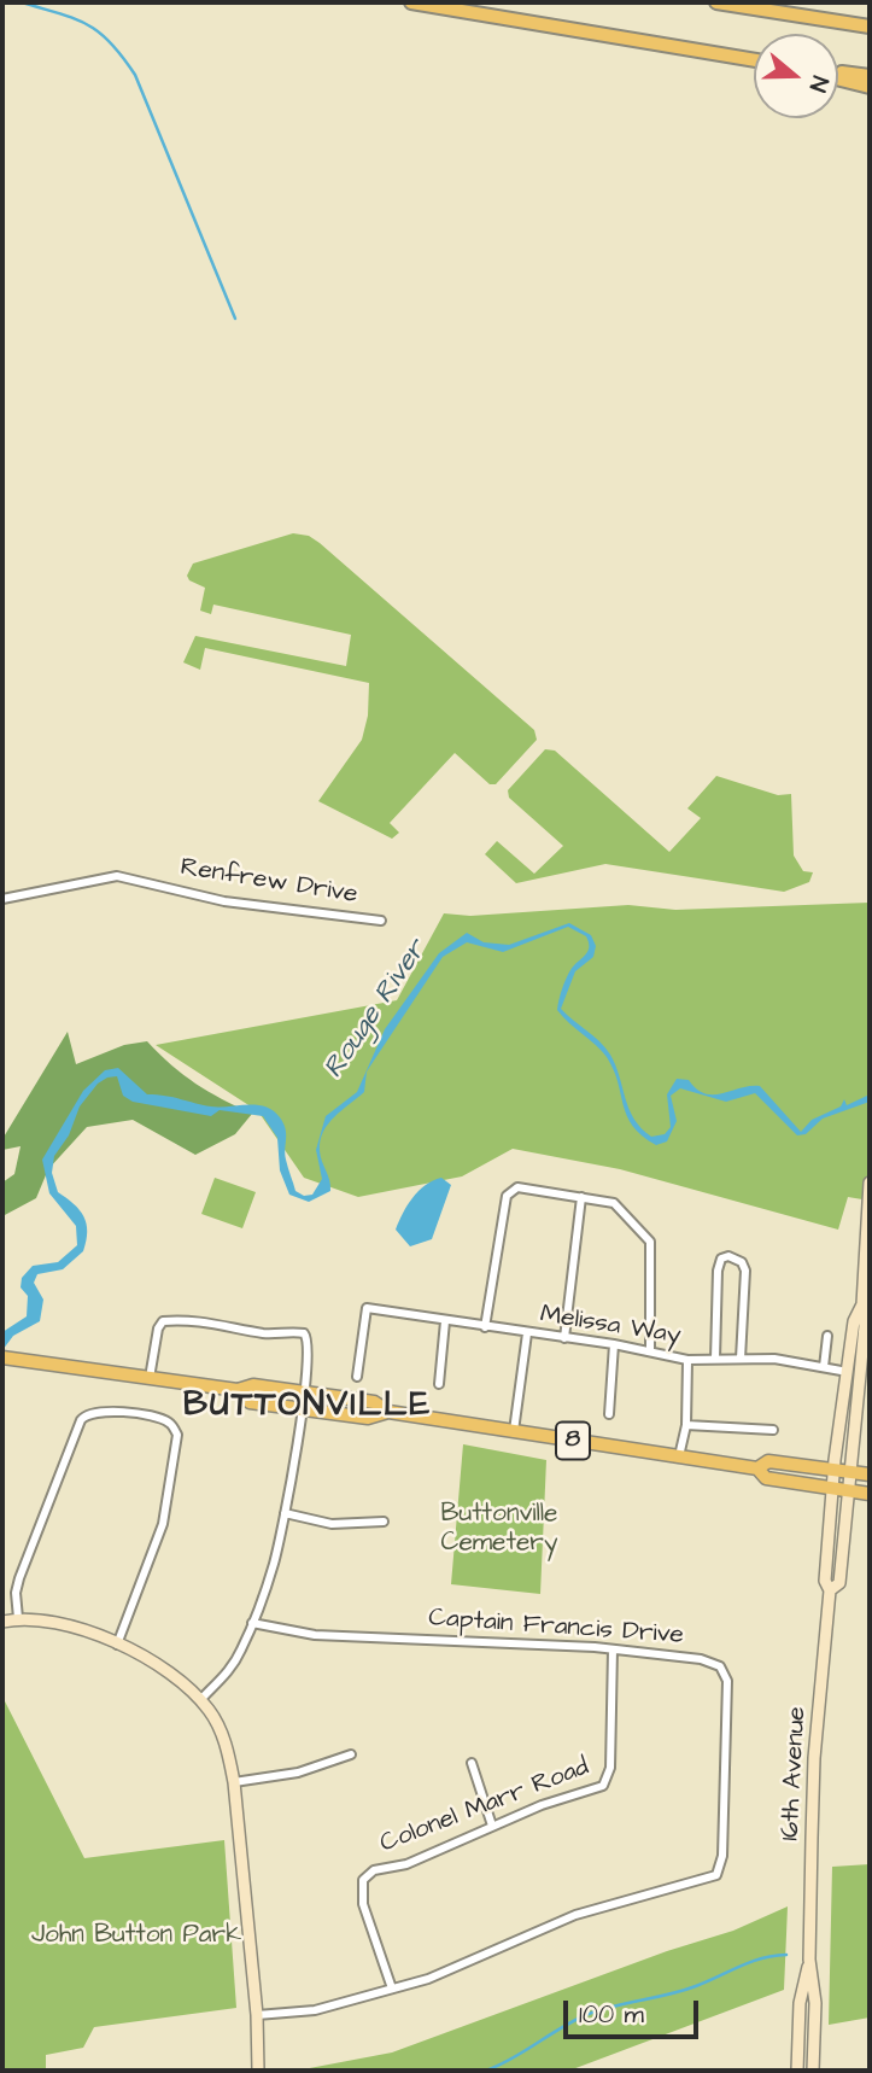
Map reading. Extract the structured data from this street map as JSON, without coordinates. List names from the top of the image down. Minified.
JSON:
{"streets":{"main road":["8","16th Avenue"],"street":["Renfrew Drive","Melissa Way","Captain Francis Drive","Colonel Marr Road"]},"crossings":[["Melissa Way","16th Avenue"],["8","16th Avenue"],["Captain Francis Drive","Colonel Marr Road"]],"districts":["BUTTONVILLE"],"water":["Rouge River"],"parks":["Buttonville Cemetery","John Button Park"],"scale_bar":"100 m","north":"right"}
